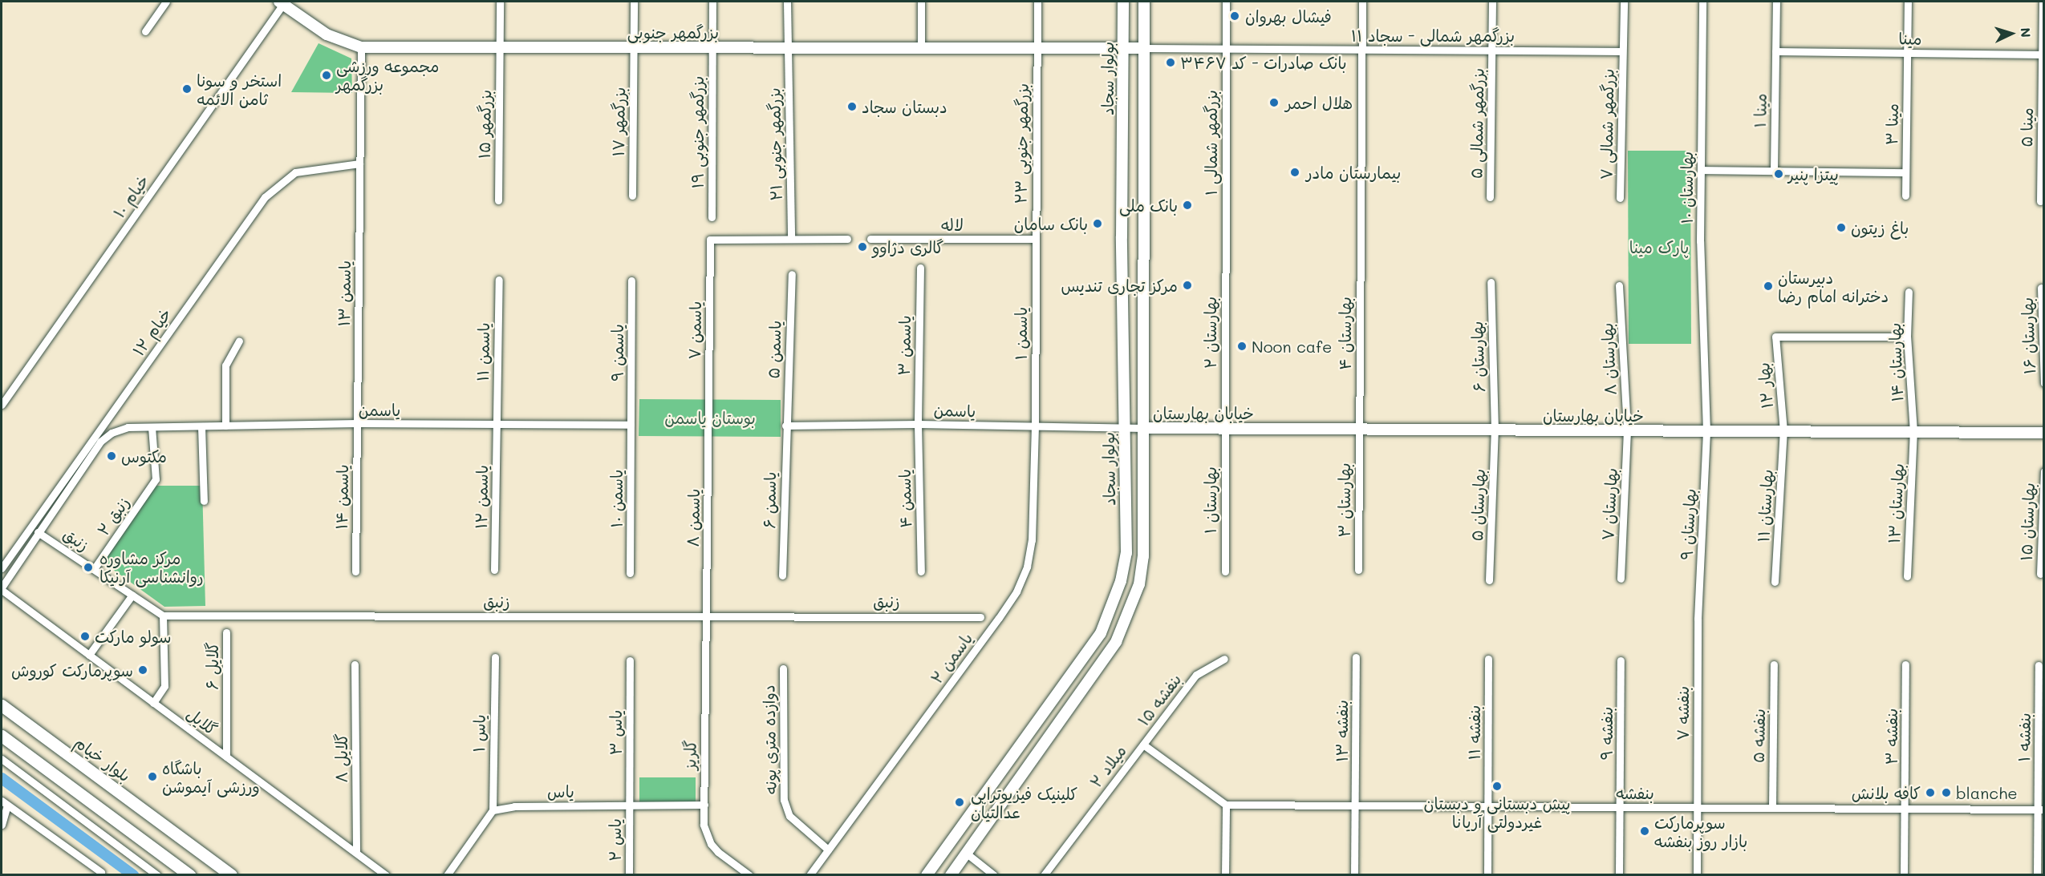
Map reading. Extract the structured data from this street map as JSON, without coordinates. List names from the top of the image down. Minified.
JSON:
{"streets":{"main road":["بزرگمهر جنوبی","بولوار سجاد","خیابان بهارستان","بلوار خیام"],"street":["بزرگمهر شمالی - سجاد ۱۱","مینا","مینا ۱","بزرگمهر ۱۷","بزرگمهر شمالی ۵","بزرگمهر ۱۵","بزرگمهر شمالی ۷","مینا ۳","مینا ۵","بزرگمهر جنوبی ۱۹","بزرگمهر شمالی ۱","بزرگمهر جنوبی ۲۳","بزرگمهر جنوبی ۲۱","بهارستان ۱۰","خیام ۱۰","لاله","یاسمن ۱۳","یاسمن ۷","خیام ۱۲","بهارستان ۲","یاسمن ۱","بهارستان ۴","بهارستان ۱۶","یاسمن ۳","یاسمن ۵","یاسمن ۱۱","یاسمن ۹","بهارستان ۶","بهارستان ۸","بهارستان ۱۴","بهار ۱۲","یاسمن","یاسمن ۱۴","یاسمن ۱۲","یاسمن ۱۰","یاسمن ۴","یاسمن ۶","بهارستان ۱","بهارستان ۳","بهارستان ۱۳","بهارستان ۷","بهارستان ۵","بهارستان ۱۱","زنبق ۲","یاسمن ۸","بهارستان ۱۵","بهارستان ۹","زنبق","یاسمن ۲","گلایل ۶","بنفشه ۱۵","بنفشه ۷","گلایل","بنفشه ۱۳","یاس ۳","بنفشه ۱۱","یاس ۱","بنفشه ۹","بنفشه ۵","بنفشه ۳","بنفشه ۱","دوازده متری پونه","گلریز","گلایل ۸","میلاد ۲","یاس","بنفشه","یاس ۲"]},"crossings":[["بزرگمهر جنوبی","بزرگمهر شمالی - سجاد ۱۱"],["بزرگمهر جنوبی","بولوار سجاد"],["بزرگمهر جنوبی","بزرگمهر ۱۷"],["بزرگمهر جنوبی","بزرگمهر ۱۵"],["بزرگمهر جنوبی","بزرگمهر جنوبی ۱۹"],["بزرگمهر جنوبی","بزرگمهر جنوبی ۲۳"],["بزرگمهر جنوبی","بزرگمهر جنوبی ۲۱"],["بزرگمهر جنوبی","خیام ۱۰"],["بزرگمهر جنوبی","یاسمن ۱۳"],["بزرگمهر شمالی - سجاد ۱۱","بزرگمهر شمالی ۵"],["بزرگمهر شمالی - سجاد ۱۱","بزرگمهر شمالی ۷"],["بزرگمهر شمالی - سجاد ۱۱","بزرگمهر شمالی ۱"],["بزرگمهر شمالی - سجاد ۱۱","بهارستان ۴"],["مینا","مینا ۱"],["مینا","مینا ۳"],["مینا","مینا ۵"],["بولوار سجاد","یاسمن"],["بزرگمهر شمالی ۱","بهارستان ۲"],["بزرگمهر جنوبی ۲۳","لاله"],["بزرگمهر جنوبی ۲۳","یاسمن ۱"],["بزرگمهر جنوبی ۲۱","یاسمن ۷"],["بهارستان ۱۰","خیابان بهارستان"],["بهارستان ۱۰","بهارستان ۹"],["لاله","یاسمن ۱"],["یاسمن ۱۳","خیام ۱۲"],["یاسمن ۱۳","یاسمن"],["یاسمن ۱۳","یاسمن ۱۴"],["یاسمن ۷","یاسمن ۸"],["بهارستان ۲","خیابان بهارستان"],["بهارستان ۲","بهارستان ۱"],["یاسمن ۱","یاسمن"],["یاسمن ۱","یاسمن ۲"],["بهارستان ۴","خیابان بهارستان"],["بهارستان ۴","بهارستان ۳"],["یاسمن ۳","یاسمن"],["یاسمن ۳","یاسمن ۴"],["یاسمن ۵","یاسمن"],["یاسمن ۵","یاسمن ۶"],["یاسمن ۱۱","یاسمن"],["یاسمن ۱۱","یاسمن ۱۲"],["یاسمن ۹","یاسمن"],["یاسمن ۹","یاسمن ۱۰"],["بهارستان ۶","خیابان بهارستان"],["بهارستان ۶","بهارستان ۵"],["بهارستان ۸","خیابان بهارستان"],["بهارستان ۸","بهارستان ۷"],["بهارستان ۱۴","بهار ۱۲"],["بهارستان ۱۴","خیابان بهارستان"],["بهارستان ۱۴","بهارستان ۱۳"],["بهار ۱۲","خیابان بهارستان"],["بهار ۱۲","بهارستان ۱۱"],["یاسمن","خیابان بهارستان"],["یاسمن","یاسمن ۱۴"],["یاسمن","یاسمن ۱۲"],["یاسمن","یاسمن ۱۰"],["یاسمن","یاسمن ۴"],["یاسمن","یاسمن ۶"],["یاسمن","زنبق ۲"],["یاسمن","زنبق"],["یاسمن","یاسمن ۲"],["خیابان بهارستان","بهارستان ۱"],["خیابان بهارستان","بهارستان ۳"],["خیابان بهارستان","بهارستان ۱۳"],["خیابان بهارستان","بهارستان ۷"],["خیابان بهارستان","بهارستان ۵"],["خیابان بهارستان","بهارستان ۱۱"],["خیابان بهارستان","بهارستان ۹"],["زنبق ۲","زنبق"],["یاسمن ۸","زنبق"],["یاسمن ۸","گلریز"],["بهارستان ۹","بنفشه ۷"],["زنبق","گلریز"],["یاسمن ۲","دوازده متری پونه"],["گلایل ۶","گلایل"],["بنفشه ۱۵","میلاد ۲"],["بنفشه ۷","بنفشه"],["گلایل","گلایل ۸"],["بنفشه ۱۳","بنفشه"],["یاس ۳","یاس"],["یاس ۳","یاس ۲"],["بنفشه ۱۱","بنفشه"],["یاس ۱","یاس"],["بنفشه ۹","بنفشه"],["بنفشه ۵","بنفشه"],["بنفشه ۳","بنفشه"],["بنفشه ۱","بنفشه"],["گلریز","یاس"],["یاس","یاس ۲"]],"parks":["پارک مینا","بوستان یاسمن"],"places":["فیشال بهروان","بانک صادرات - کد ۳۴۶۷","مجموعه ورزشی بزرگمهر","استخر و سونا ثامن الائمه","هلال احمر","دبستان سجاد","بیمارستان مادر","پیتزا پنیر","بانک ملی","بانک سامان","باغ زیتون","گالری دژاوو","مرکز تجاری تندیس","دبیرستان دخترانه امام رضا","Noon cafe","مکتوس","مرکز مشاوره روانشناسی آرنیکا","سولو مارکت","سوپرمارکت کوروش","باشگاه ورزشی آیموشن","پیش دبستانی و دبستان غیردولتی آریانا","کافه بلانش","blanche","کلینیک فیزیوتراپی عدالتیان","سوپرمارکت بازار روز بنفشه"],"north":"right"}
